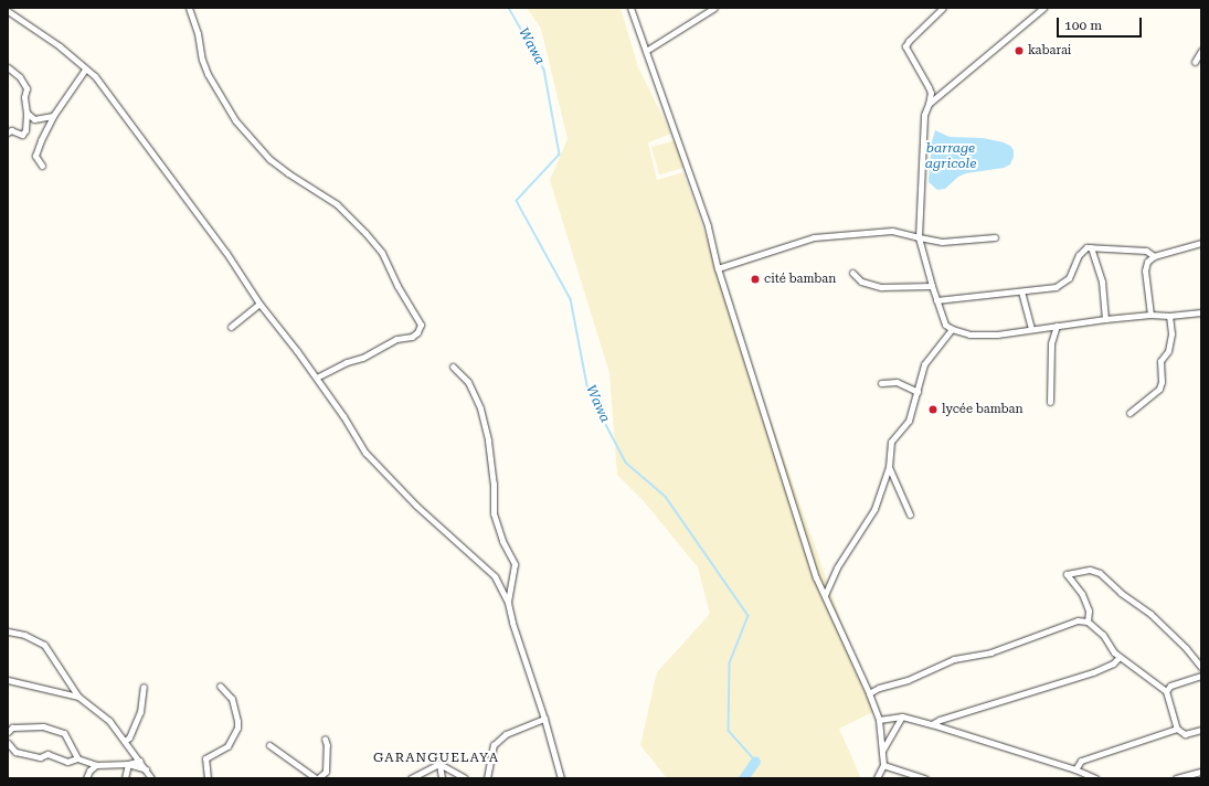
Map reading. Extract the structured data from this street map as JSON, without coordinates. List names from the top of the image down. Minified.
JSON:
{"districts":["GARANGUELAYA"],"water":["Wawa","barrage agricole"],"places":["kabarai","cité bamban","lycée bamban"],"scale_bar":"100 m"}
